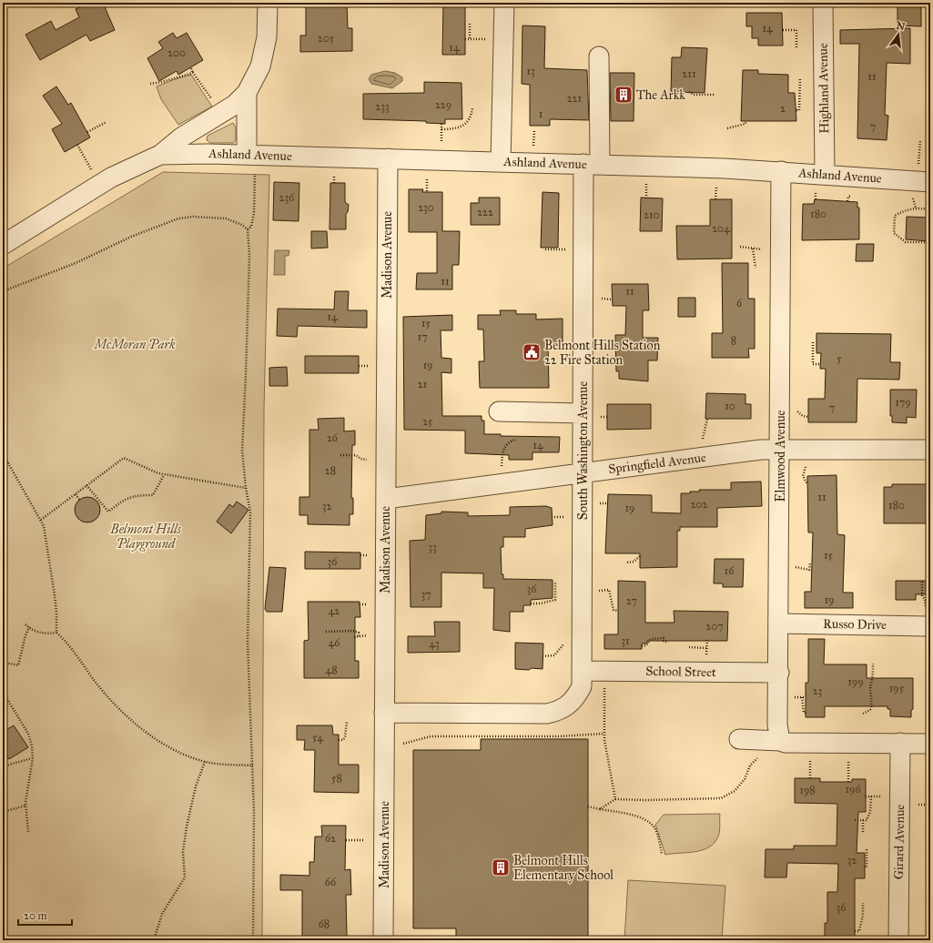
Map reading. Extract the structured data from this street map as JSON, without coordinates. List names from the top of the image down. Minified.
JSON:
{"streets":{"street":["Highland Avenue","Ashland Avenue","Madison Avenue","South Washington Avenue","Elmwood Avenue","Springfield Avenue","Russo Drive","School Street","Girard Avenue"]},"crossings":[["Highland Avenue","Ashland Avenue"],["Ashland Avenue","Madison Avenue"],["Ashland Avenue","South Washington Avenue"],["Ashland Avenue","Elmwood Avenue"],["Madison Avenue","South Washington Avenue"],["Madison Avenue","Springfield Avenue"],["South Washington Avenue","Springfield Avenue"],["South Washington Avenue","School Street"],["Elmwood Avenue","Springfield Avenue"],["Elmwood Avenue","Russo Drive"],["Elmwood Avenue","School Street"]],"parks":["McMoran Park","Belmont Hills Playground"],"places":{"building":["The Arkk","Belmont Hills Elementary School"],"public building":["Belmont Hills Station 22 Fire Station"]},"house_numbers":["14","205","14","200","13","211","11","221","229","233","2","1","7","236","230","222","180","210","204","11","11","6","14","15","17","8","5","19","21","179","10","7","25","26","14","28","11","202","180","32","19","33","15","36","16","36","37","19","27","42","207","31","46","43","48","199","195","23","54","58","196","198","62","32","66","36","68"],"scale_bar":"20 m","north":"top"}
